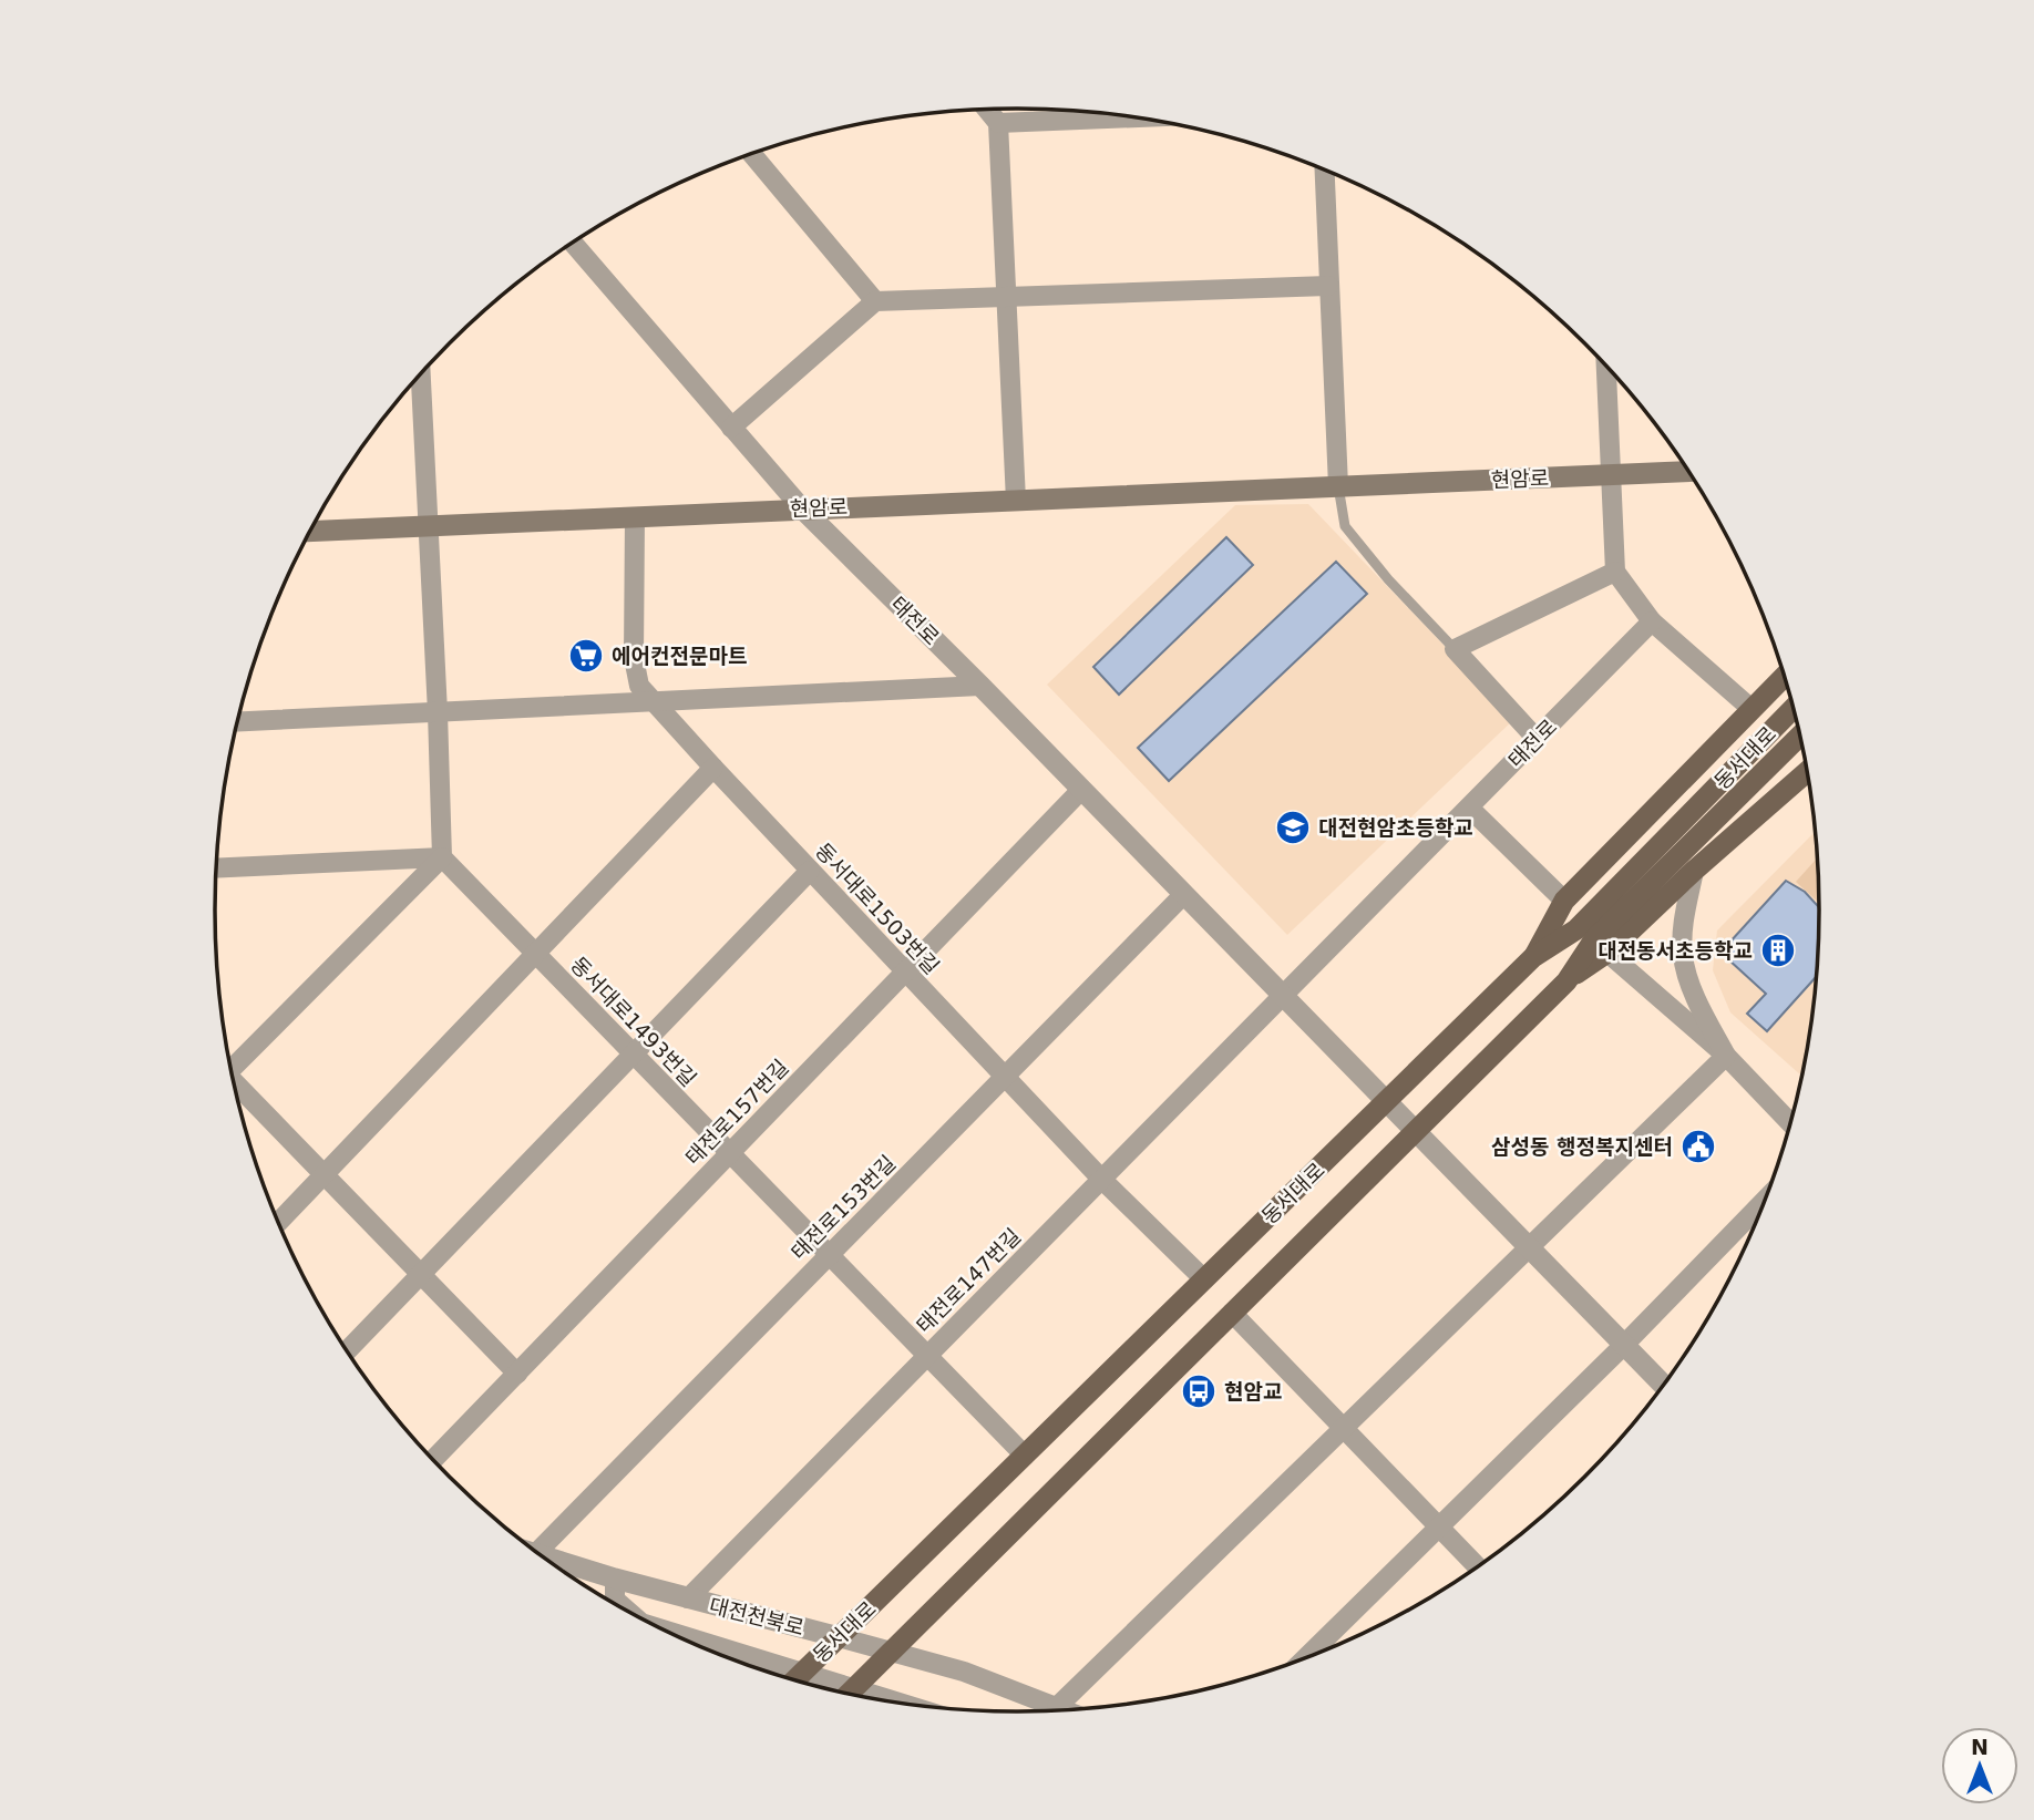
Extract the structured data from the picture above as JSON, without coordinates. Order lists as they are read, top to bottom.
{
  "streets": {
    "main road": ["현암로", "동서대로"],
    "street": [
      "태전로",
      "동서대로1503번길",
      "동서대로1493번길",
      "태전로157번길",
      "태전로153번길",
      "태전로147번길",
      "대전천북로"
    ]
  },
  "crossings": [
    ["현암로", "태전로"],
    ["현암로", "동서대로1503번길"],
    ["태전로", "동서대로"],
    ["태전로", "태전로157번길"],
    ["태전로", "태전로153번길"],
    ["태전로", "태전로147번길"],
    ["동서대로", "동서대로1503번길"],
    ["동서대로", "동서대로1493번길"],
    ["동서대로", "대전천북로"],
    ["동서대로1503번길", "태전로157번길"],
    ["동서대로1503번길", "태전로153번길"],
    ["동서대로1503번길", "태전로147번길"],
    ["동서대로1493번길", "태전로157번길"],
    ["동서대로1493번길", "태전로153번길"],
    ["동서대로1493번길", "태전로147번길"],
    ["태전로147번길", "대전천북로"]
  ],
  "places": {
    "supermarket": ["에어컨전문마트"],
    "school or university": ["대전현암초등학교"],
    "building": ["대전동서초등학교"],
    "public building": ["삼성동 행정복지센터"],
    "bus stop": ["현암교"]
  },
  "north": "top"
}
